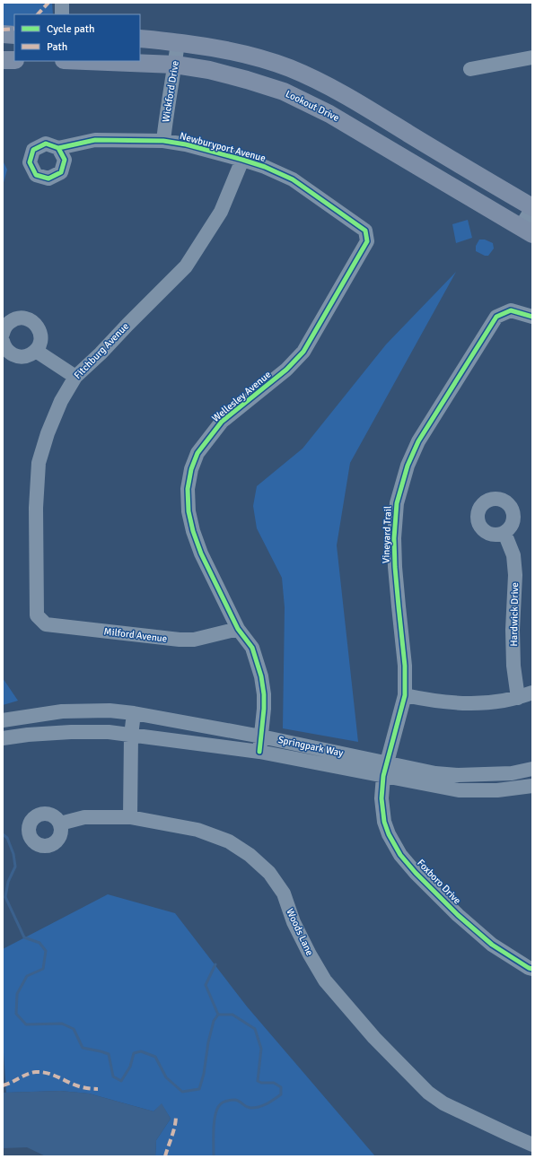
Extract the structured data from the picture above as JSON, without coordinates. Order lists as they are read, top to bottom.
{
  "streets": {
    "main road": ["Lookout Drive"],
    "street": [
      "Wickford Drive",
      "Newburyport Avenue",
      "Fitchburg Avenue",
      "Wellesley Avenue",
      "Vineyard Trail",
      "Hardwick Drive",
      "Milford Avenue",
      "Springpark Way",
      "Foxboro Drive",
      "Woods Lane"
    ]
  },
  "crossings": [
    ["Wickford Drive", "Lookout Drive"],
    ["Wickford Drive", "Newburyport Avenue"],
    ["Newburyport Avenue", "Fitchburg Avenue"],
    ["Newburyport Avenue", "Wellesley Avenue"],
    ["Fitchburg Avenue", "Milford Avenue"],
    ["Wellesley Avenue", "Milford Avenue"],
    ["Wellesley Avenue", "Springpark Way"],
    ["Vineyard Trail", "Springpark Way"],
    ["Vineyard Trail", "Foxboro Drive"],
    ["Springpark Way", "Foxboro Drive"]
  ],
  "legend": ["Cycle path", "Path"]
}
